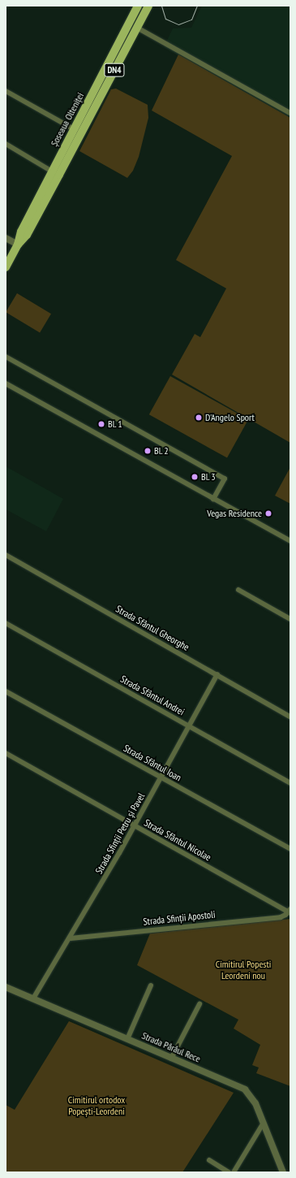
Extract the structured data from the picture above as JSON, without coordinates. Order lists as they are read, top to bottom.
{
  "streets": {
    "main road": ["DN4", "Șoseaua Olteniței"],
    "street": [
      "Strada Sfântul Gheorghe",
      "Strada Sfântul Andrei",
      "Strada Sfântul Ioan",
      "Strada Sfinții Petru și Pavel",
      "Strada Sfântul Nicolae",
      "Strada Sfinții Apostoli",
      "Strada Pârâul Rece"
    ]
  },
  "crossings": [
    ["Strada Sfântul Gheorghe", "Strada Sfinții Petru și Pavel"],
    ["Strada Sfântul Andrei", "Strada Sfinții Petru și Pavel"],
    ["Strada Sfântul Ioan", "Strada Sfinții Petru și Pavel"],
    ["Strada Sfinții Petru și Pavel", "Strada Sfântul Nicolae"],
    ["Strada Sfinții Petru și Pavel", "Strada Sfinții Apostoli"],
    ["Strada Sfinții Petru și Pavel", "Strada Pârâul Rece"],
    ["Strada Sfântul Nicolae", "Strada Sfinții Apostoli"]
  ],
  "parks": ["Cimitirul Popesti Leordeni nou", "Cimitirul ortodox Popești-Leordeni"],
  "places": [
    "D'Angelo Sport",
    "Bl. 1",
    "Bl. 2",
    "Bl. 3",
    "Vegas Residence"
  ]
}
